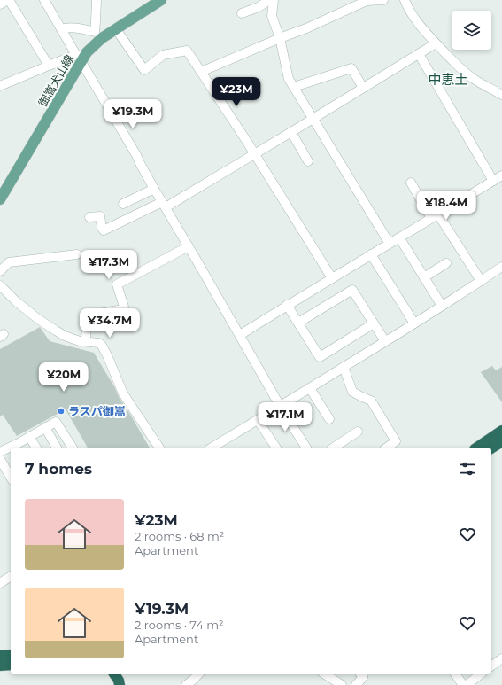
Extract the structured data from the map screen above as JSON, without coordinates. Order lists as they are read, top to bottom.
{
  "streets": {
    "main road": ["御嵩犬山線"]
  },
  "districts": ["中恵土"],
  "places": ["ラスパ御嵩"],
  "page": {
    "price": [
      "¥23M",
      "¥19.3M",
      "¥18.4M",
      "¥17.3M",
      "¥34.7M",
      "¥20M",
      "¥17.1M"
    ],
    "heading": "7 homes",
    "list": [
      {
        "name": "¥23M",
        "note": "2 rooms · 68 m² · Apartment"
      },
      {
        "name": "¥19.3M",
        "note": "2 rooms · 74 m² · Apartment"
      }
    ]
  }
}
